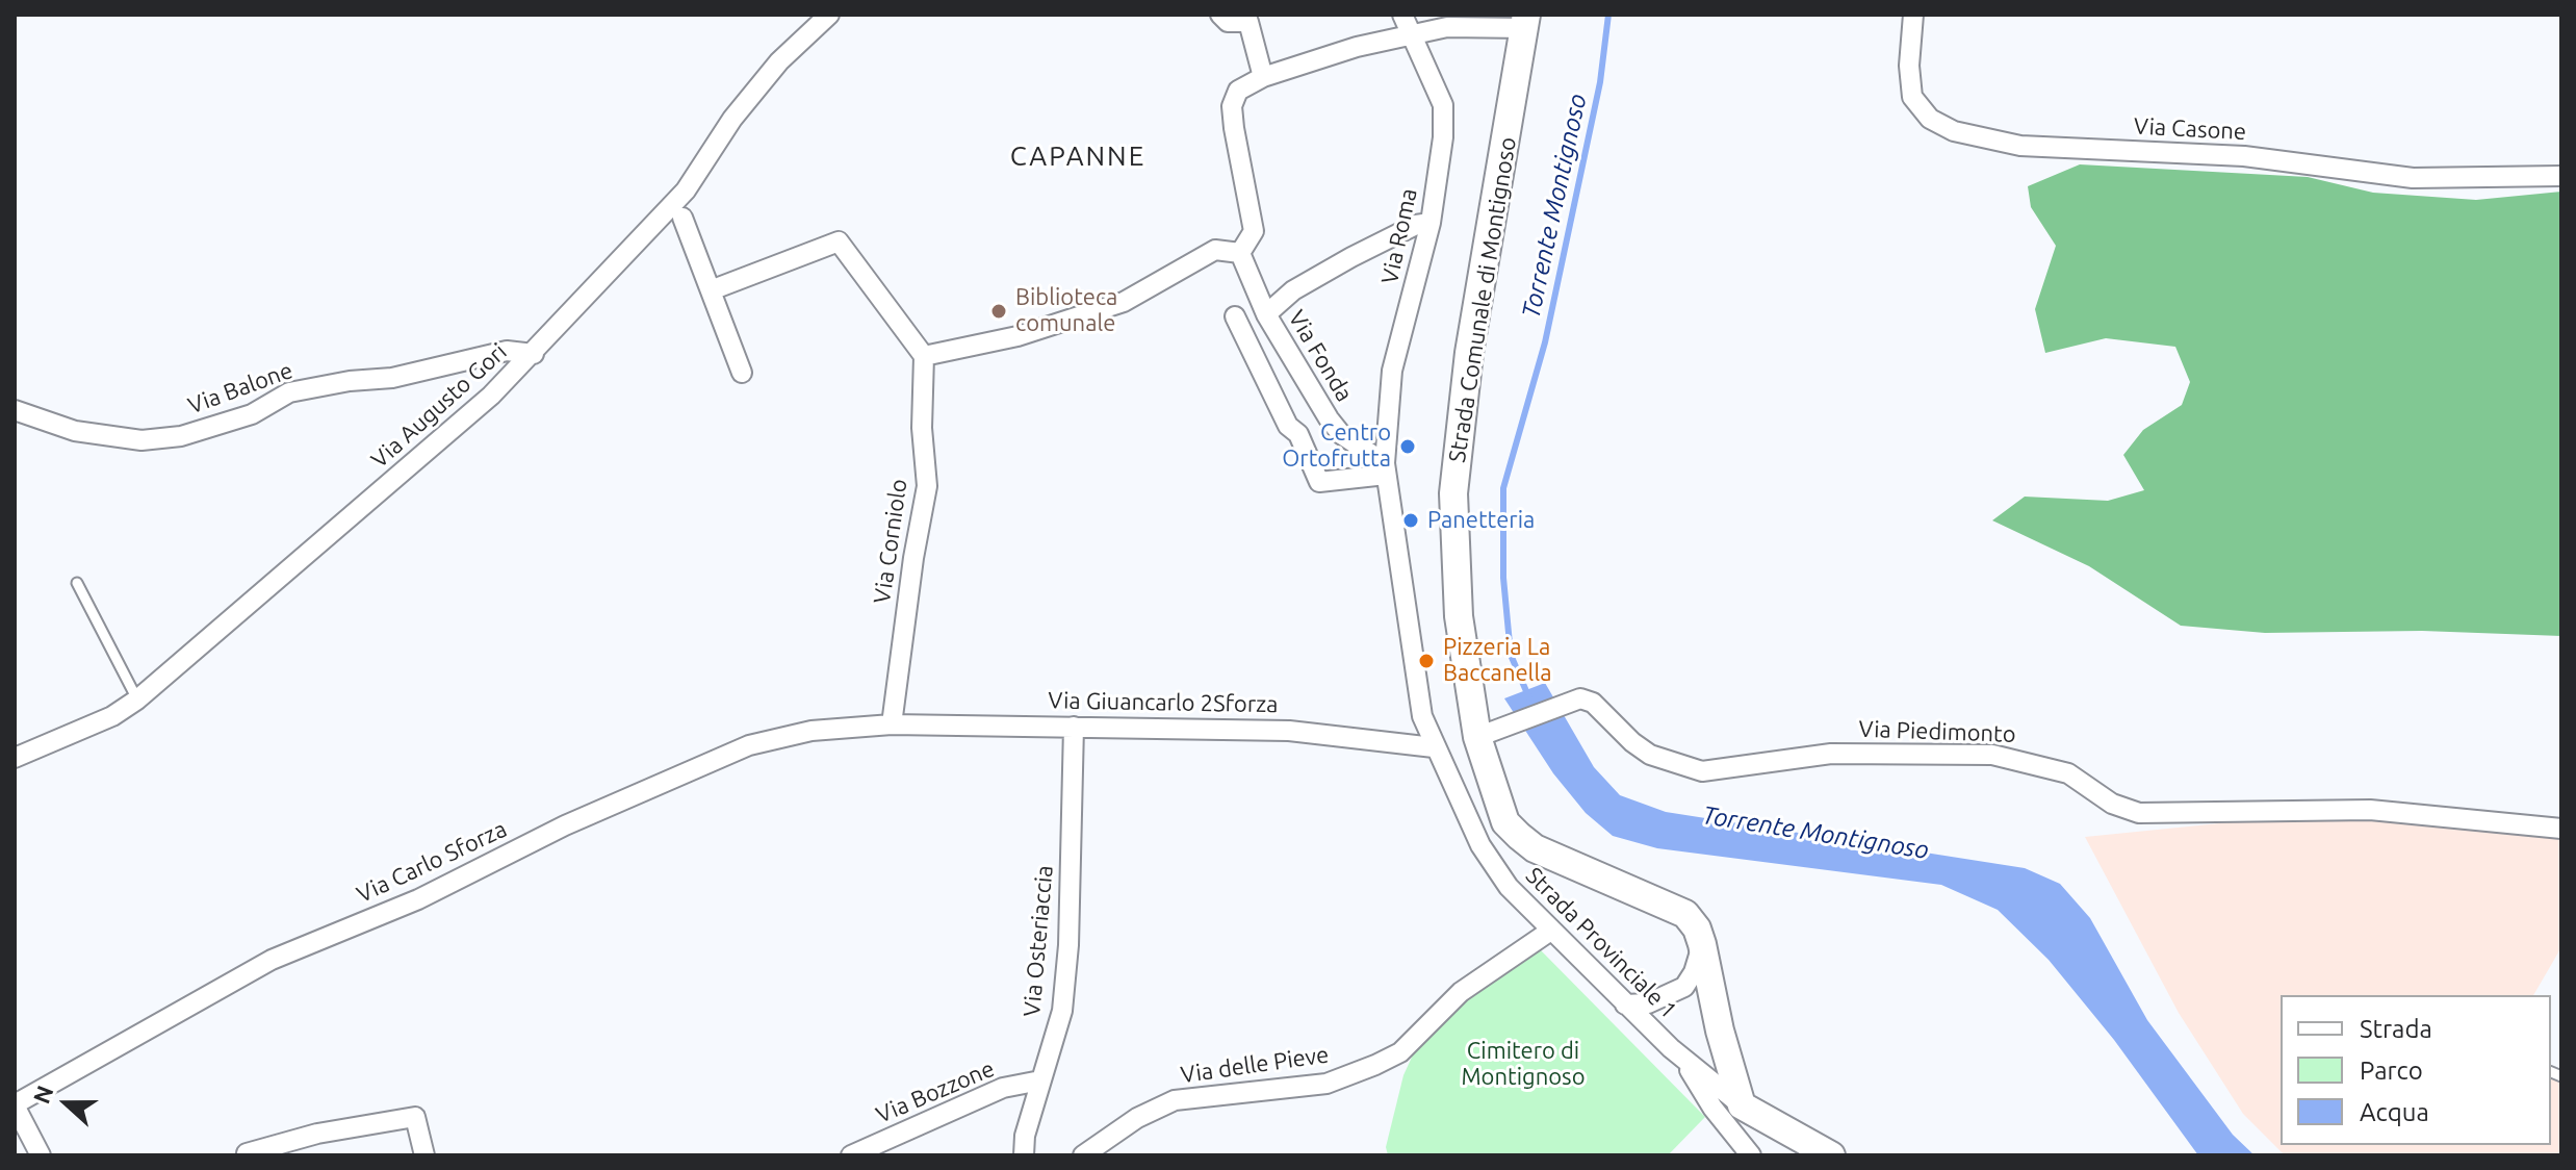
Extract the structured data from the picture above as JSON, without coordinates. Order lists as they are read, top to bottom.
{
  "streets": {
    "street": [
      "Via Casone",
      "Via Roma",
      "Strada Comunale di Montignoso",
      "Via Fonda",
      "Via Balone",
      "Via Augusto Gori",
      "Via Corniolo",
      "Via Giuancarlo 2Sforza",
      "Via Piedimonto",
      "Via Carlo Sforza",
      "Via Osteriaccia",
      "Strada Provinciale 1",
      "Via delle Pieve",
      "Via Bozzone"
    ]
  },
  "crossings": [
    ["Via Roma", "Via Fonda"],
    ["Via Roma", "Via Giuancarlo 2Sforza"],
    ["Via Roma", "Strada Provinciale 1"],
    ["Strada Comunale di Montignoso", "Via Piedimonto"],
    ["Strada Comunale di Montignoso", "Strada Provinciale 1"],
    ["Via Balone", "Via Augusto Gori"],
    ["Via Corniolo", "Via Giuancarlo 2Sforza"],
    ["Via Corniolo", "Via Carlo Sforza"],
    ["Via Giuancarlo 2Sforza", "Via Carlo Sforza"],
    ["Via Giuancarlo 2Sforza", "Via Osteriaccia"],
    ["Via Giuancarlo 2Sforza", "Strada Provinciale 1"],
    ["Via Osteriaccia", "Via Bozzone"],
    ["Strada Provinciale 1", "Via delle Pieve"]
  ],
  "districts": ["CAPANNE"],
  "water": ["Torrente Montignoso"],
  "parks": ["Cimitero di Montignoso"],
  "places": [
    "Biblioteca comunale",
    "Centro Ortofrutta",
    "Panetteria",
    "Pizzeria La Baccanella"
  ],
  "legend": ["Strada", "Parco", "Acqua"],
  "north": "left"
}
